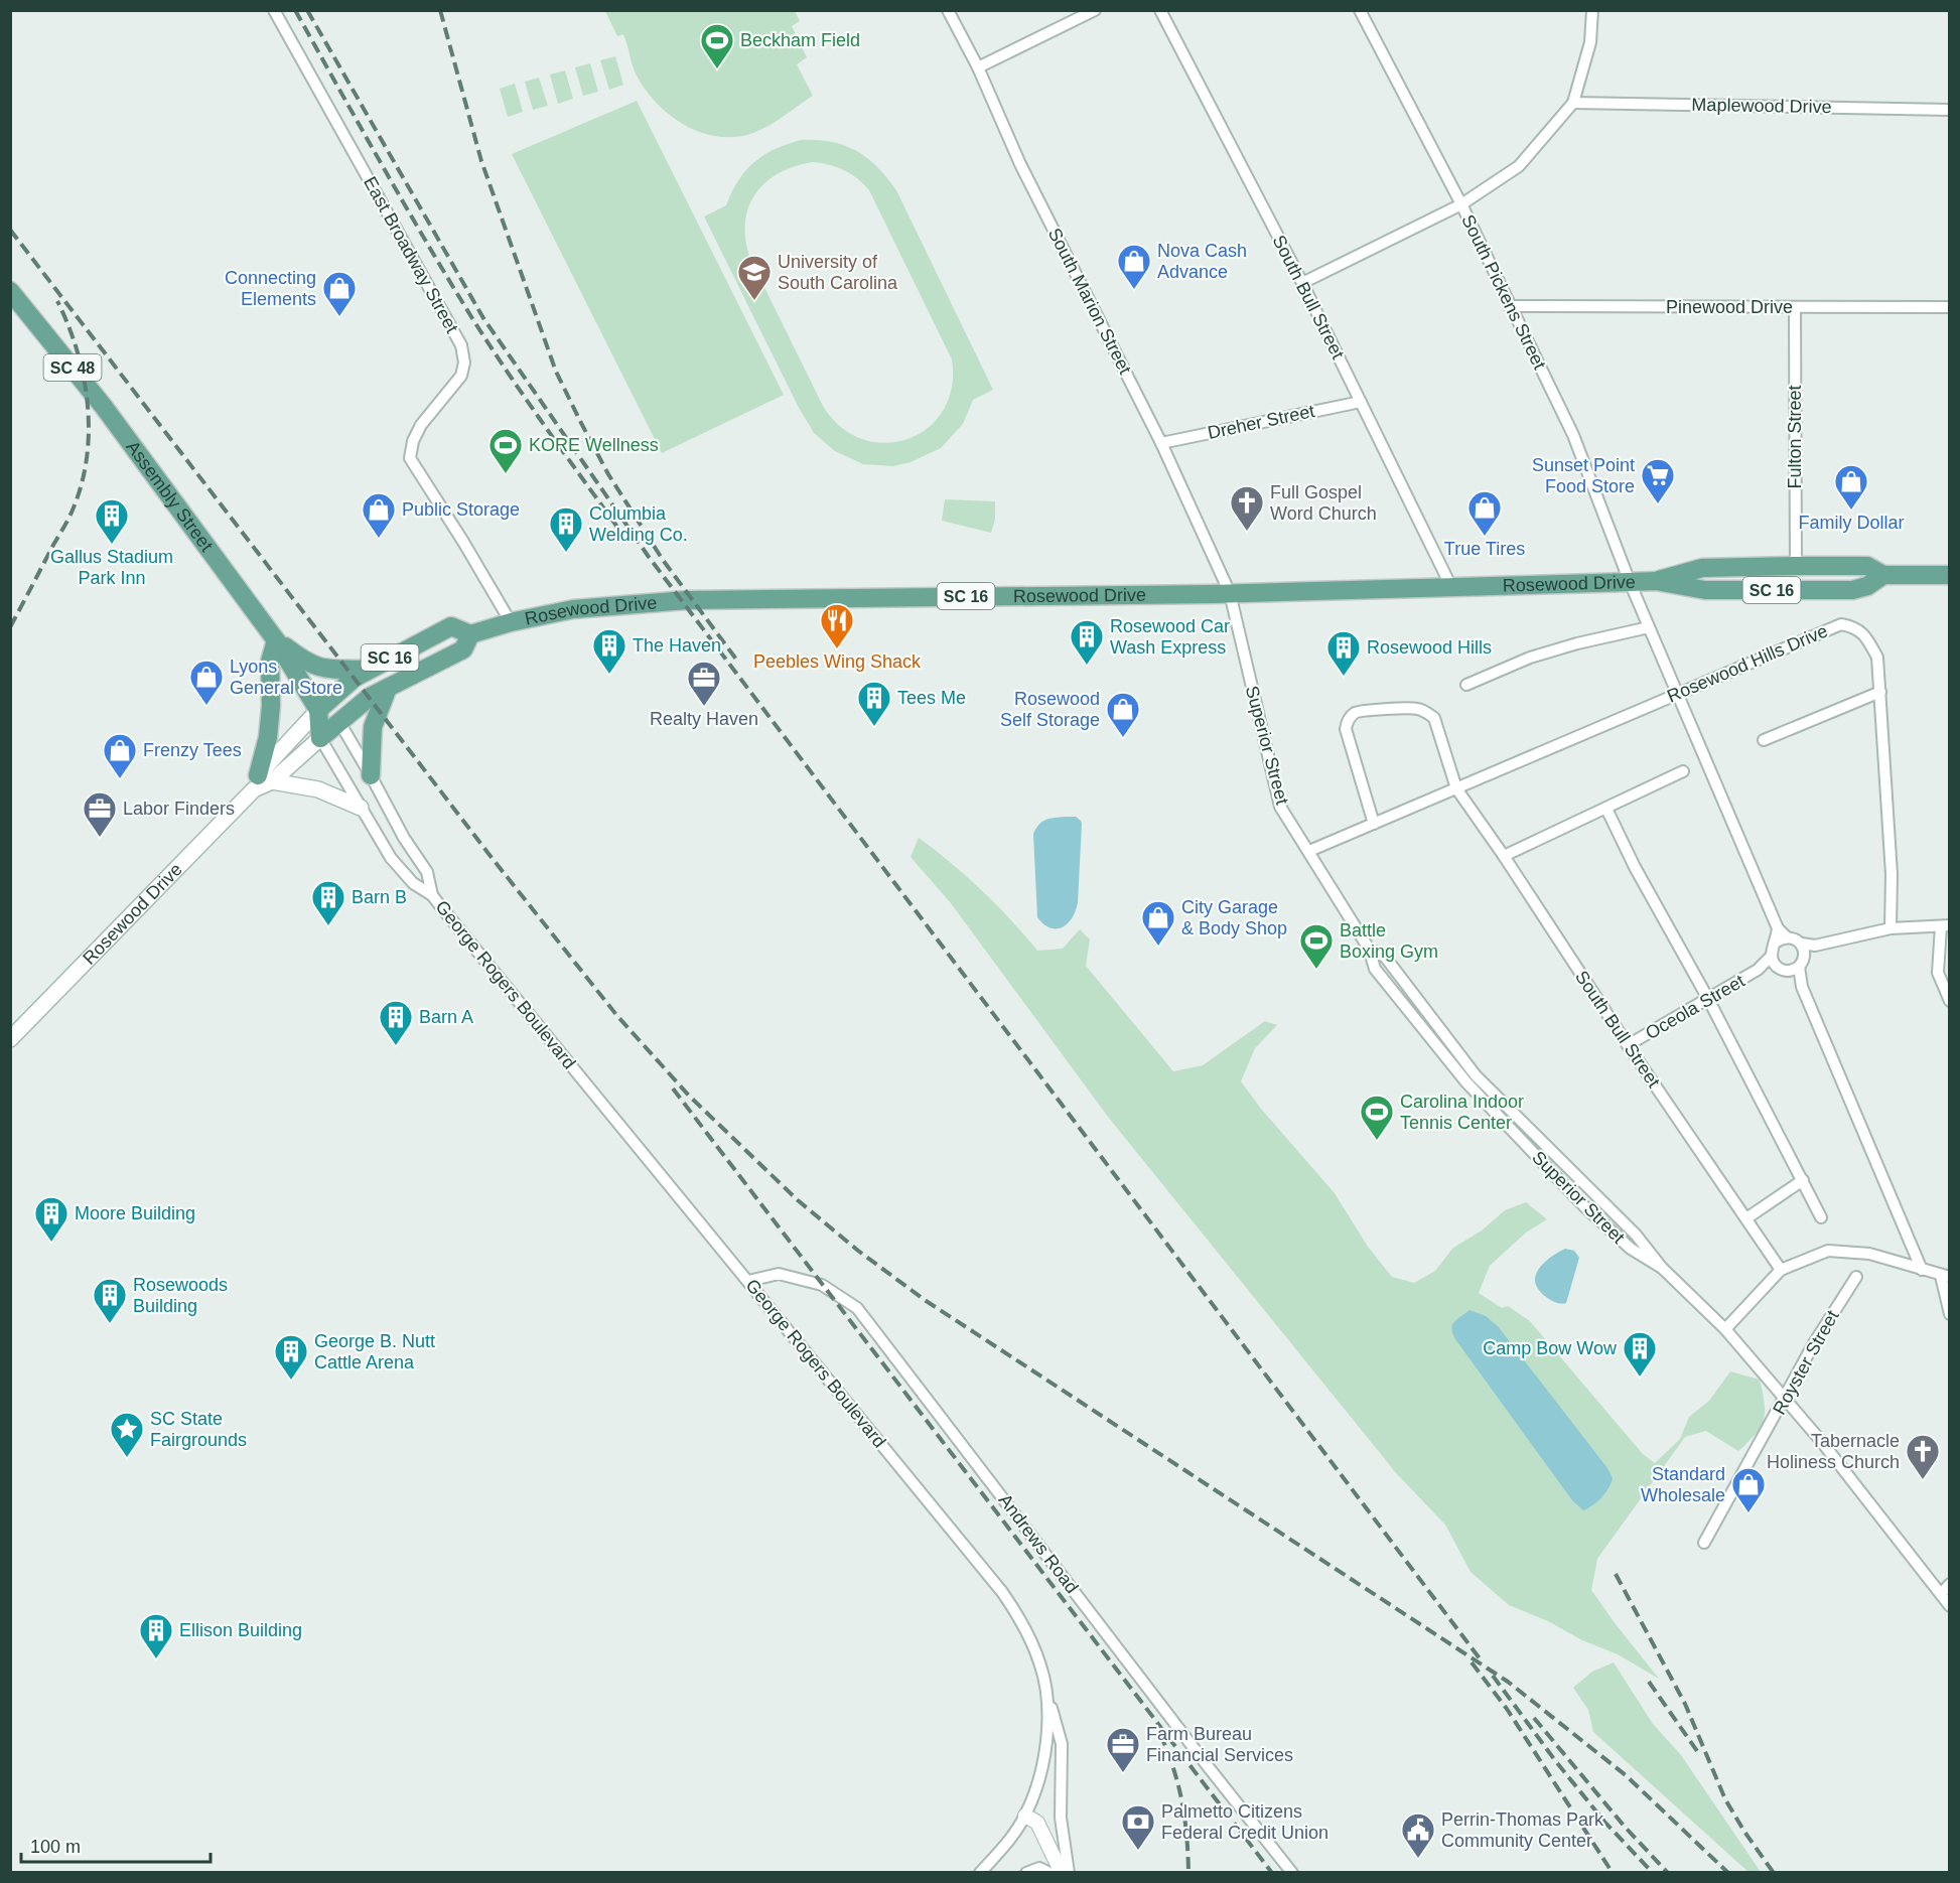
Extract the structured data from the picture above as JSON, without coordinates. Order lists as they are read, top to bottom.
{
  "streets": {
    "main road": [
      "SC 48",
      "Assembly Street",
      "Rosewood Drive",
      "SC 16"
    ],
    "street": [
      "Maplewood Drive",
      "East Broadway Street",
      "South Pickens Street",
      "South Bull Street",
      "South Marion Street",
      "Pinewood Drive",
      "Dreher Street",
      "Fulton Street",
      "Rosewood Hills Drive",
      "Superior Street",
      "George Rogers Boulevard",
      "Oceola Street",
      "Royster Street",
      "Andrews Road"
    ]
  },
  "crossings": [
    ["East Broadway Street", "Rosewood Drive"],
    ["South Pickens Street", "Pinewood Drive"],
    ["South Pickens Street", "Rosewood Drive"],
    ["South Bull Street", "Dreher Street"],
    ["South Bull Street", "Rosewood Drive"],
    ["South Bull Street", "Rosewood Hills Drive"],
    ["South Bull Street", "Oceola Street"],
    ["South Marion Street", "Dreher Street"],
    ["South Marion Street", "Rosewood Drive"],
    ["South Marion Street", "Superior Street"],
    ["Pinewood Drive", "Fulton Street"],
    ["Fulton Street", "Rosewood Drive"],
    ["Assembly Street", "Rosewood Drive"],
    ["Assembly Street", "George Rogers Boulevard"],
    ["Rosewood Drive", "Superior Street"],
    ["Rosewood Drive", "George Rogers Boulevard"],
    ["Rosewood Hills Drive", "Superior Street"],
    ["Superior Street", "Royster Street"],
    ["George Rogers Boulevard", "Andrews Road"]
  ],
  "places": {
    "sports": [
      "Beckham Field",
      "KORE Wellness",
      "Battle Boxing Gym",
      "Carolina Indoor Tennis Center"
    ],
    "shop": [
      "Nova Cash Advance",
      "Connecting Elements",
      "Family Dollar",
      "True Tires",
      "Public Storage",
      "Lyons General Store",
      "Rosewood Self Storage",
      "Frenzy Tees",
      "City Garage & Body Shop",
      "Standard Wholesale"
    ],
    "school or university": ["University of South Carolina"],
    "supermarket": ["Sunset Point Food Store"],
    "church": ["Full Gospel Word Church", "Tabernacle Holiness Church"],
    "building": [
      "Gallus Stadium Park Inn",
      "Columbia Welding Co.",
      "Rosewood Car Wash Express",
      "The Haven",
      "Rosewood Hills",
      "Tees Me",
      "Barn B",
      "Barn A",
      "Moore Building",
      "Rosewoods Building",
      "Camp Bow Wow",
      "George B. Nutt Cattle Arena",
      "Ellison Building"
    ],
    "restaurant": ["Peebles Wing Shack"],
    "office": ["Realty Haven", "Labor Finders", "Farm Bureau Financial Services"],
    "place": ["SC State Fairgrounds"],
    "bank": ["Palmetto Citizens Federal Credit Union"],
    "public building": ["Perrin-Thomas Park Community Center"]
  },
  "scale_bar": "100 m"
}
